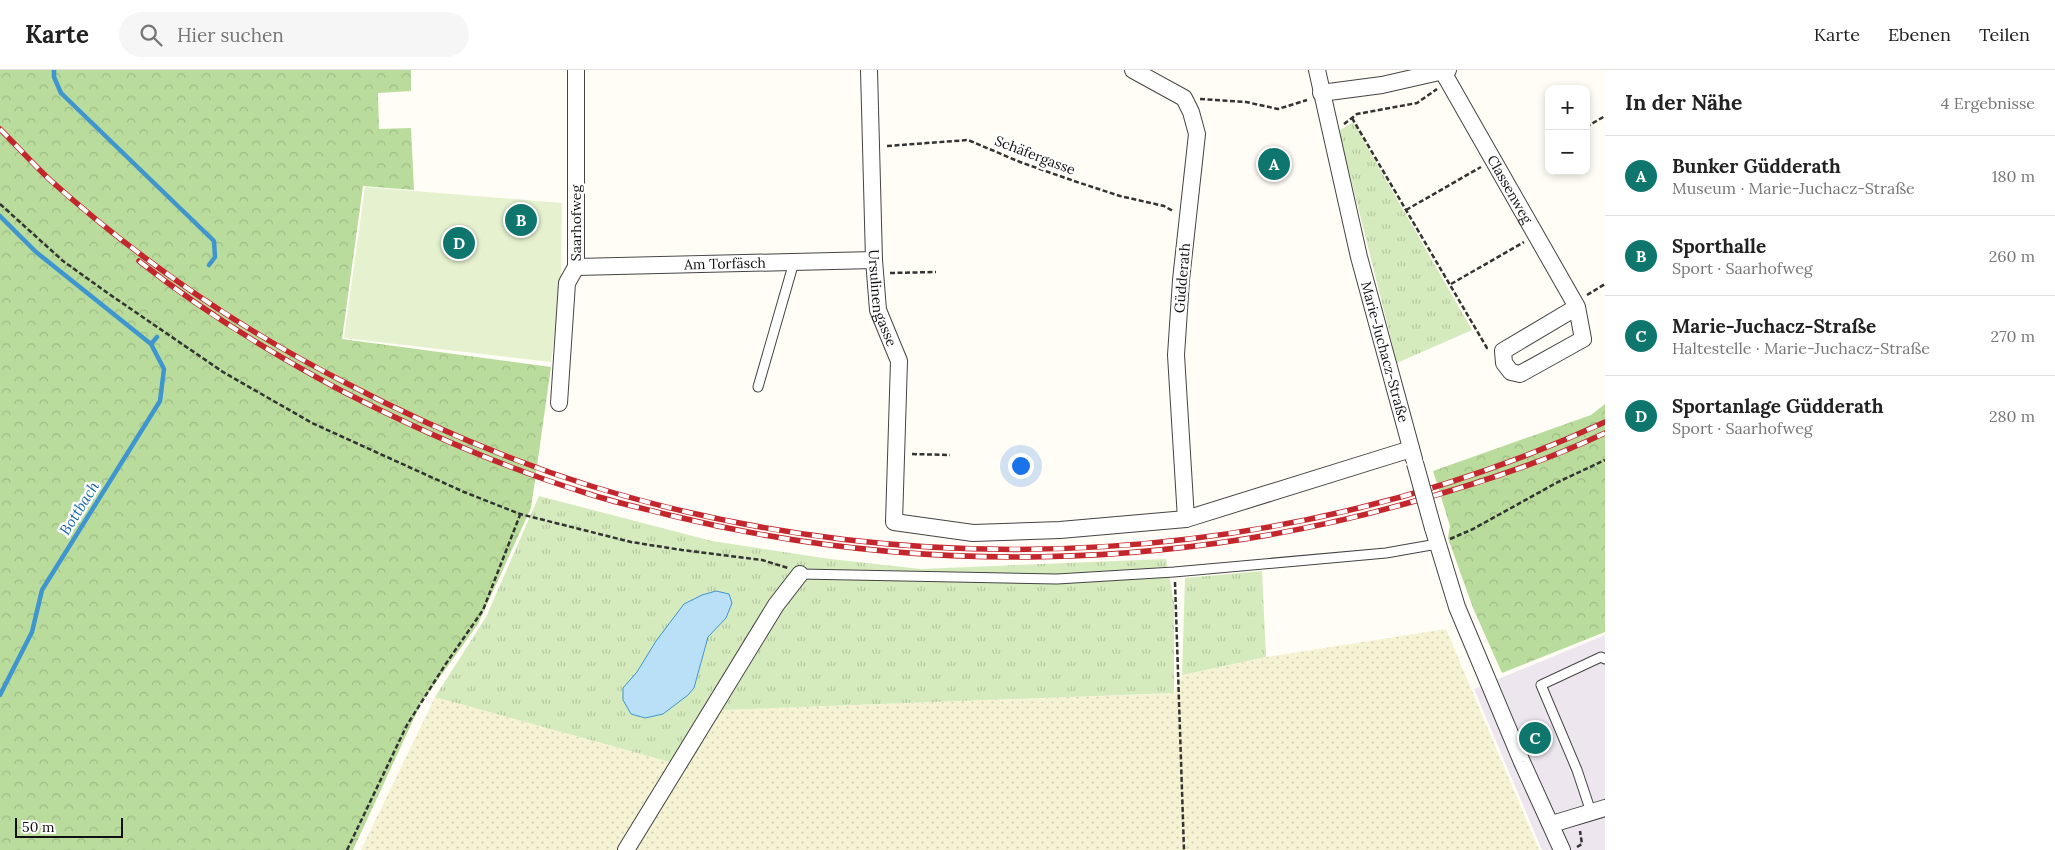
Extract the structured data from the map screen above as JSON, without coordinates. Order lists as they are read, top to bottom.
{
  "streets": {
    "street": [
      "Classenweg",
      "Saarhofweg",
      "Am Torfäsch",
      "Güdderath",
      "Ursulinengasse",
      "Marie-Juchacz-Straße"
    ],
    "path": ["Schäfergasse"]
  },
  "crossings": [
    ["Schäfergasse", "Güdderath"],
    ["Schäfergasse", "Ursulinengasse"],
    ["Saarhofweg", "Am Torfäsch"],
    ["Am Torfäsch", "Ursulinengasse"],
    ["Güdderath", "Ursulinengasse"]
  ],
  "water": ["Bottbach"],
  "scale_bar": "50 m",
  "page": {
    "header": "Karte",
    "search": "Hier suchen",
    "nav": ["Karte", "Ebenen", "Teilen"],
    "heading": ["In der Nähe", "4 Ergebnisse"],
    "map_buttons": ["+", "−"],
    "list": [
      {
        "mark": "A",
        "name": "Bunker Güdderath",
        "note": "Museum · Marie-Juchacz-Straße",
        "value": "180 m"
      },
      {
        "mark": "B",
        "name": "Sporthalle",
        "note": "Sport · Saarhofweg",
        "value": "260 m"
      },
      {
        "mark": "C",
        "name": "Marie-Juchacz-Straße",
        "note": "Haltestelle · Marie-Juchacz-Straße",
        "value": "270 m"
      },
      {
        "mark": "D",
        "name": "Sportanlage Güdderath",
        "note": "Sport · Saarhofweg",
        "value": "280 m"
      }
    ],
    "pins": [
      "A",
      "B",
      "D",
      "C"
    ],
    "scale": "50 m"
  }
}
